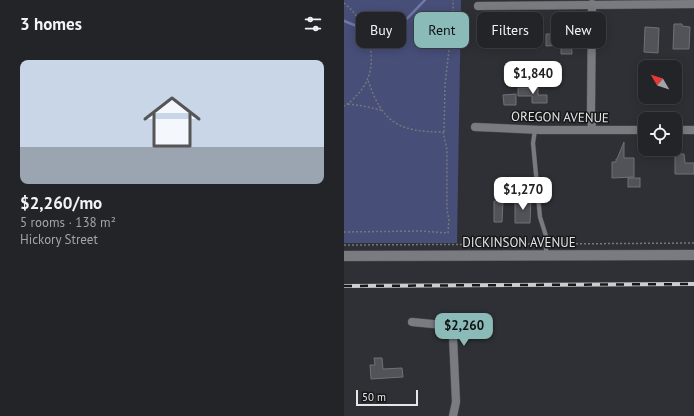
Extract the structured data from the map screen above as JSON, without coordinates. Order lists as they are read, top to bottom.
{
  "streets": {
    "street": ["OREGON AVENUE", "DICKINSON AVENUE"]
  },
  "scale_bar": "50 m",
  "north": "top left",
  "page": {
    "heading": "3 homes",
    "chip": [
      "Buy",
      "Rent",
      "Filters",
      "New"
    ],
    "list": [
      {
        "name": "$2,260/mo",
        "note": "5 rooms · 138 m² · Hickory Street"
      }
    ],
    "price": ["$1,840", "$1,270", "$2,260"],
    "scale": "50 m"
  }
}
